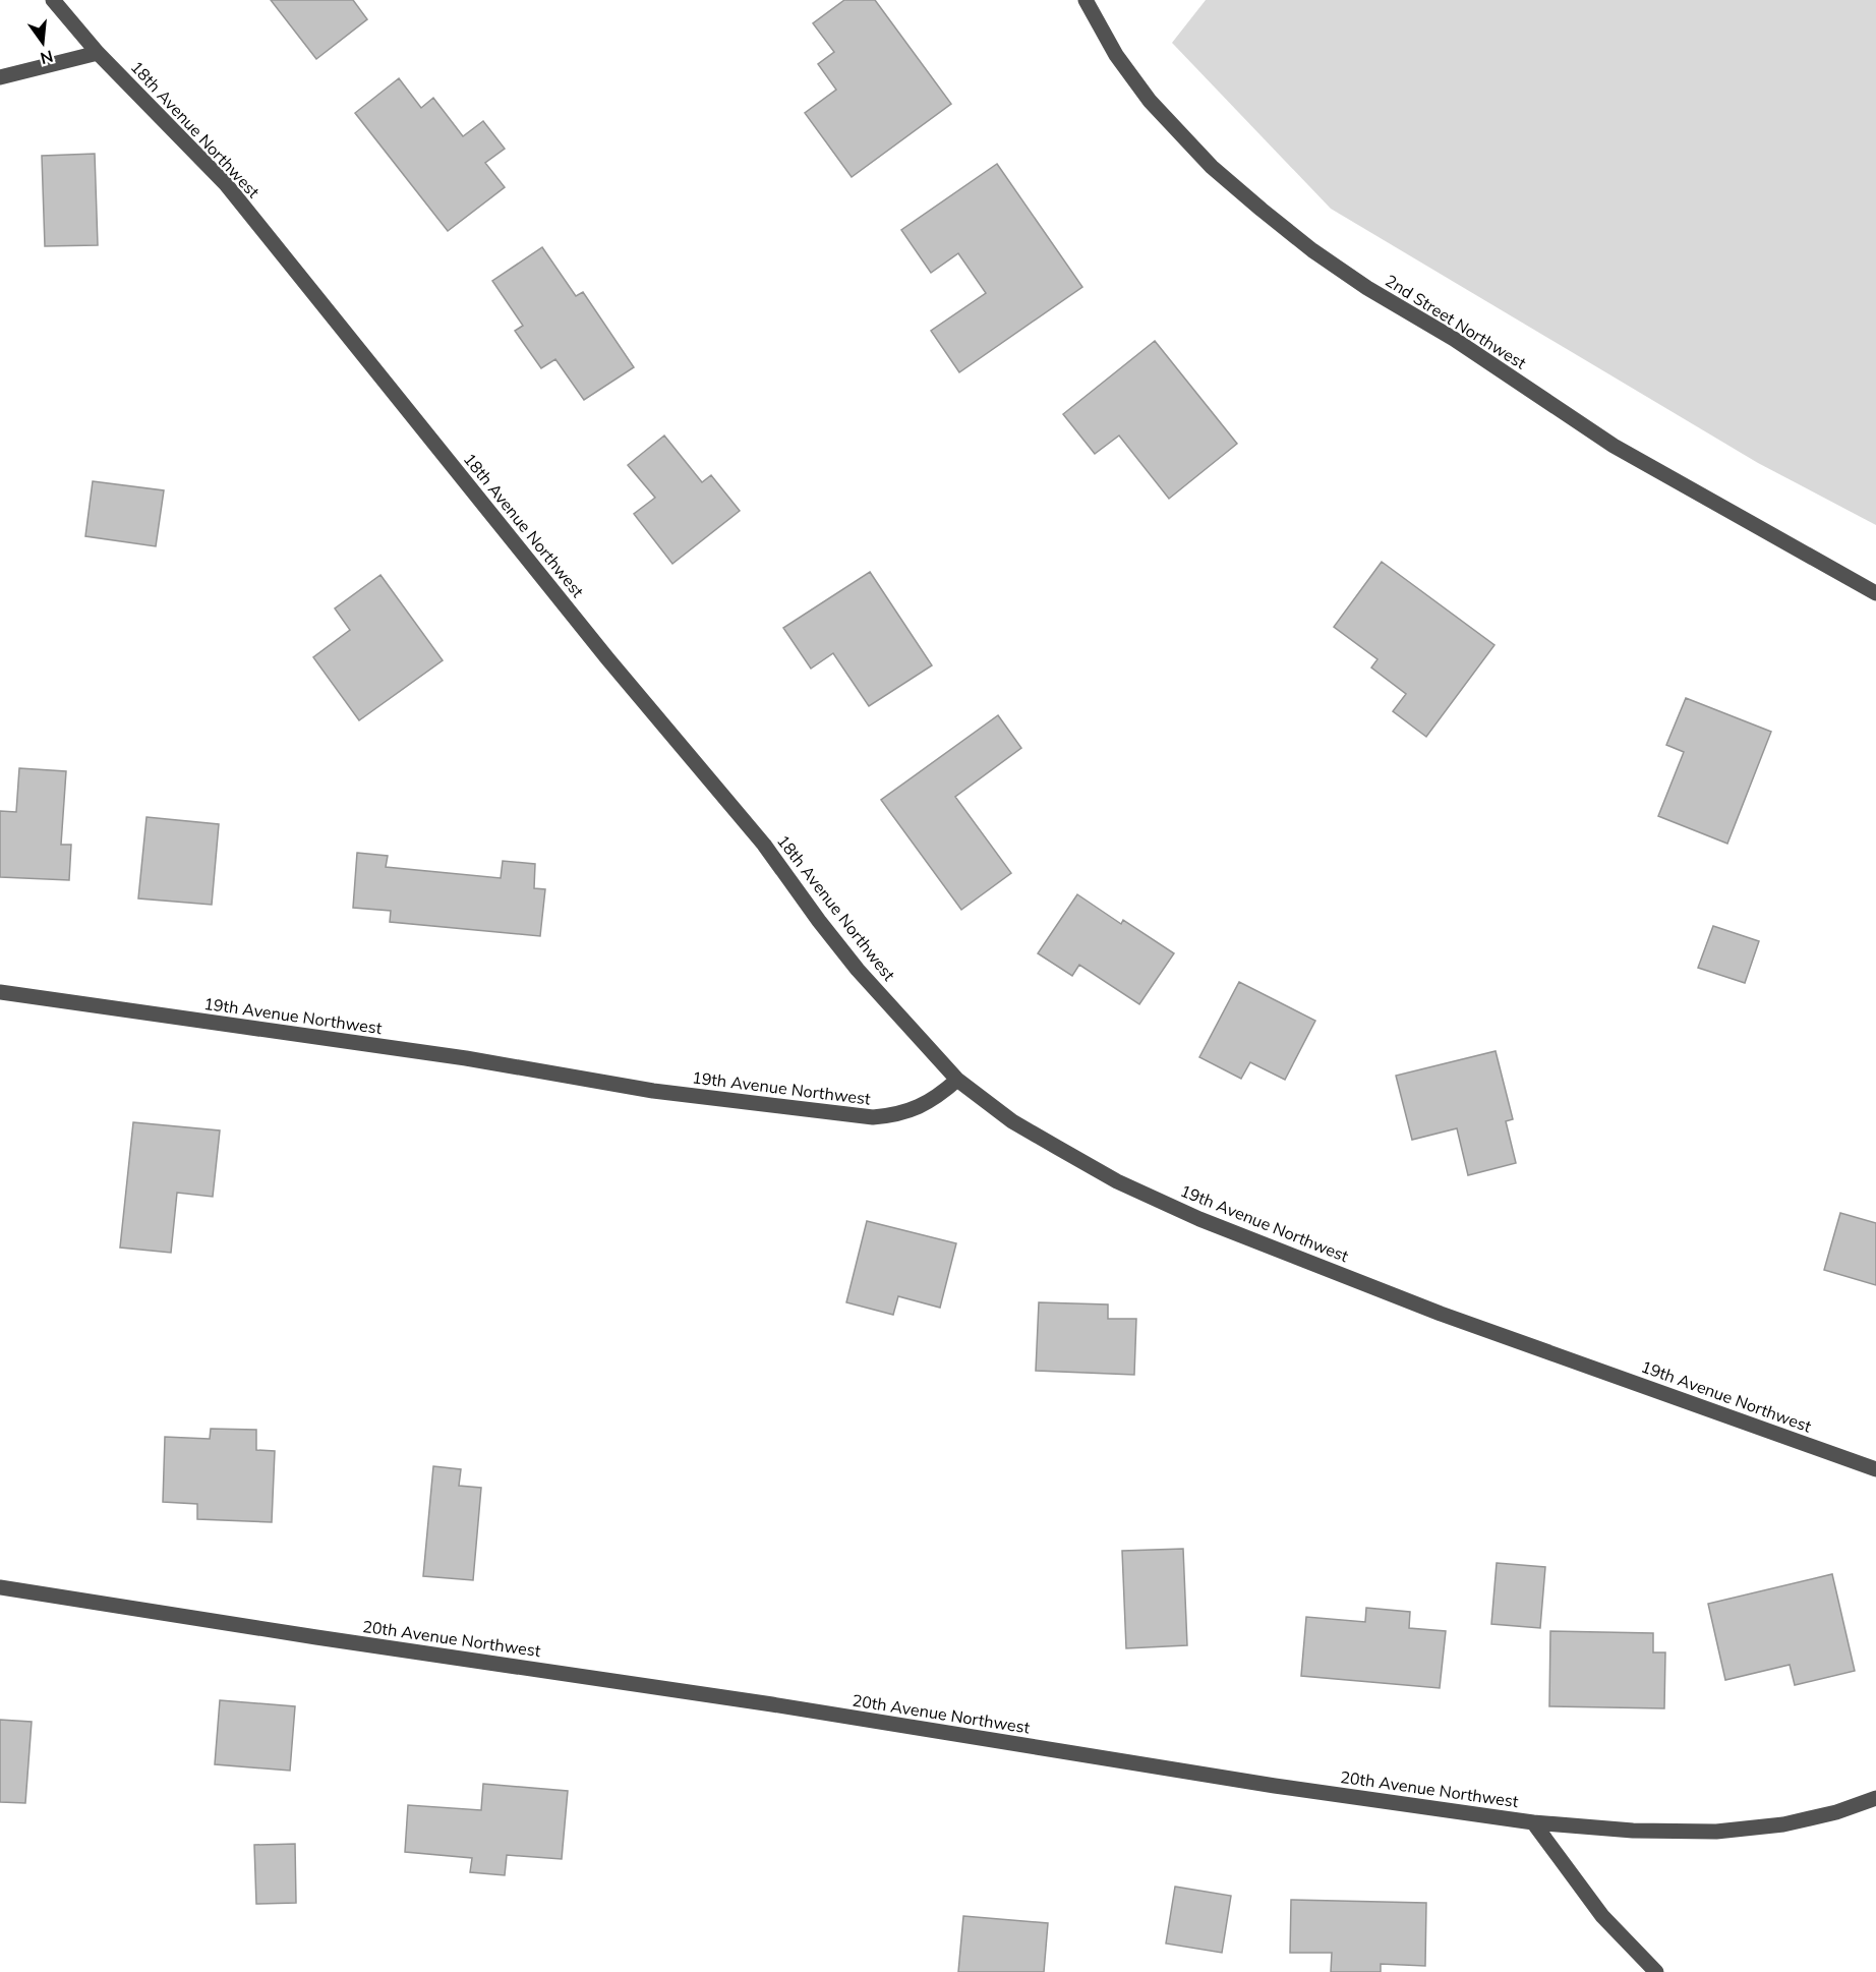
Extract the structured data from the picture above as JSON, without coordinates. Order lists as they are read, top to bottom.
{
  "streets": {
    "street": [
      "18th Avenue Northwest",
      "2nd Street Northwest",
      "19th Avenue Northwest",
      "20th Avenue Northwest"
    ]
  },
  "crossings": [
    ["18th Avenue Northwest", "19th Avenue Northwest"]
  ],
  "north": "bottom"
}
